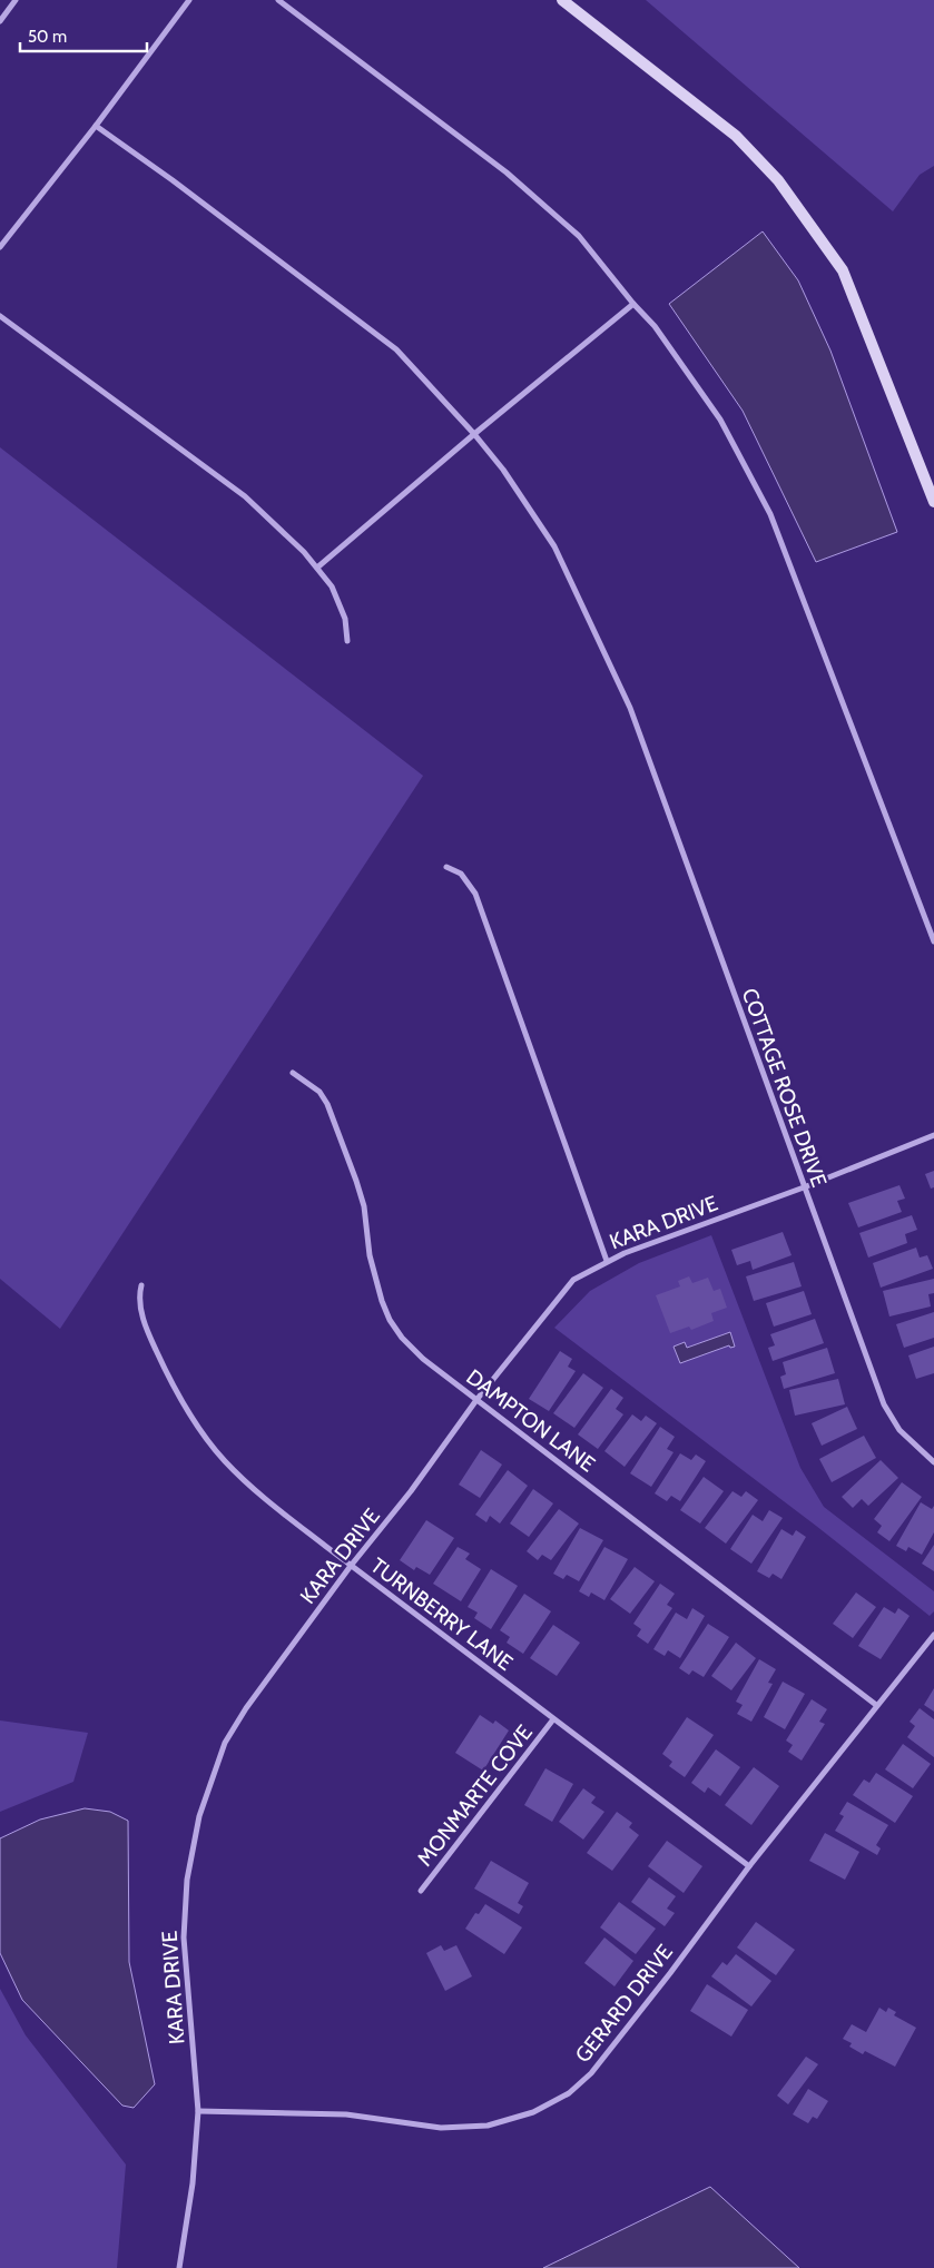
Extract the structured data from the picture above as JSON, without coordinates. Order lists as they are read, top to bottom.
{
  "streets": {
    "street": [
      "COTTAGE ROSE DRIVE",
      "KARA DRIVE",
      "DAMPTON LANE",
      "TURNBERRY LANE",
      "MONMARTE COVE",
      "GERARD DRIVE"
    ]
  },
  "crossings": [
    ["COTTAGE ROSE DRIVE", "KARA DRIVE"],
    ["KARA DRIVE", "DAMPTON LANE"],
    ["KARA DRIVE", "TURNBERRY LANE"],
    ["KARA DRIVE", "GERARD DRIVE"],
    ["DAMPTON LANE", "GERARD DRIVE"],
    ["TURNBERRY LANE", "MONMARTE COVE"],
    ["TURNBERRY LANE", "GERARD DRIVE"]
  ],
  "scale_bar": "50 m"
}
